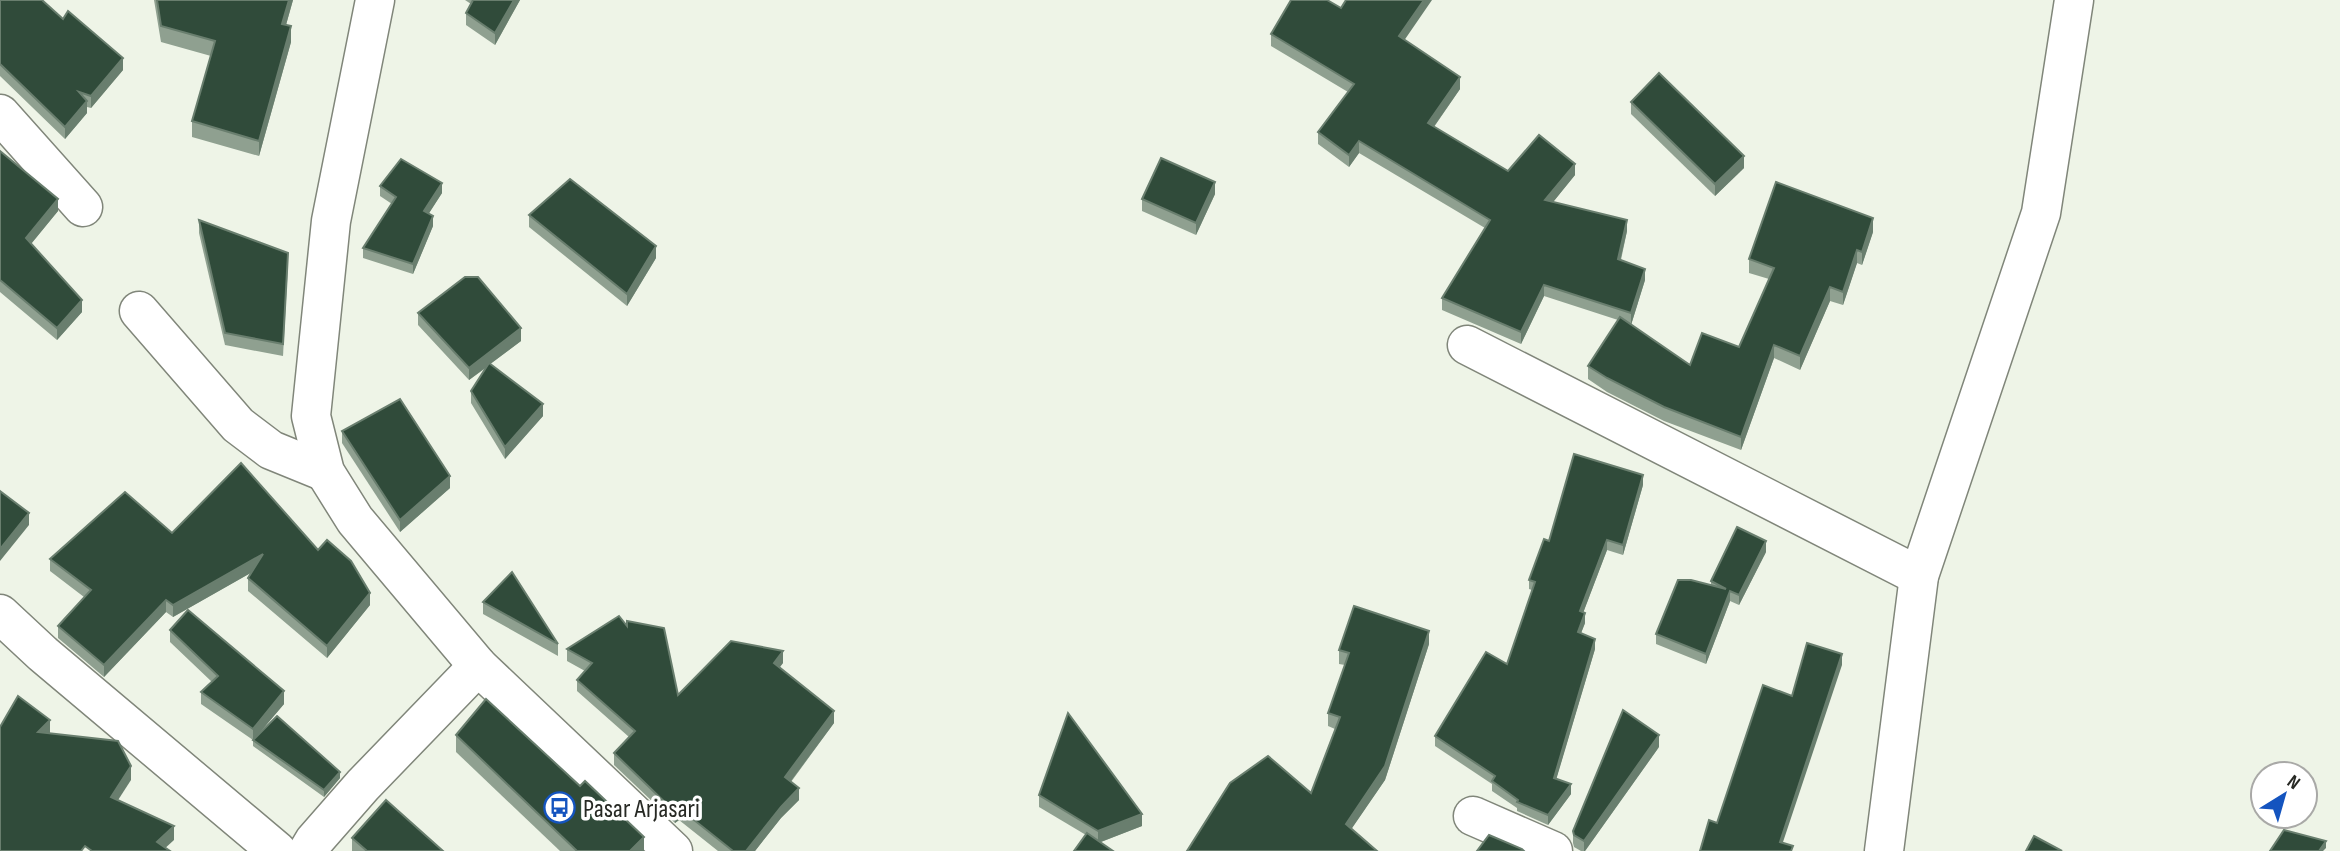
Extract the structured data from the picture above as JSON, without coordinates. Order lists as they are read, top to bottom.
{
  "places": {
    "bus stop": ["Pasar Arjasari"]
  },
  "north": "top right"
}
